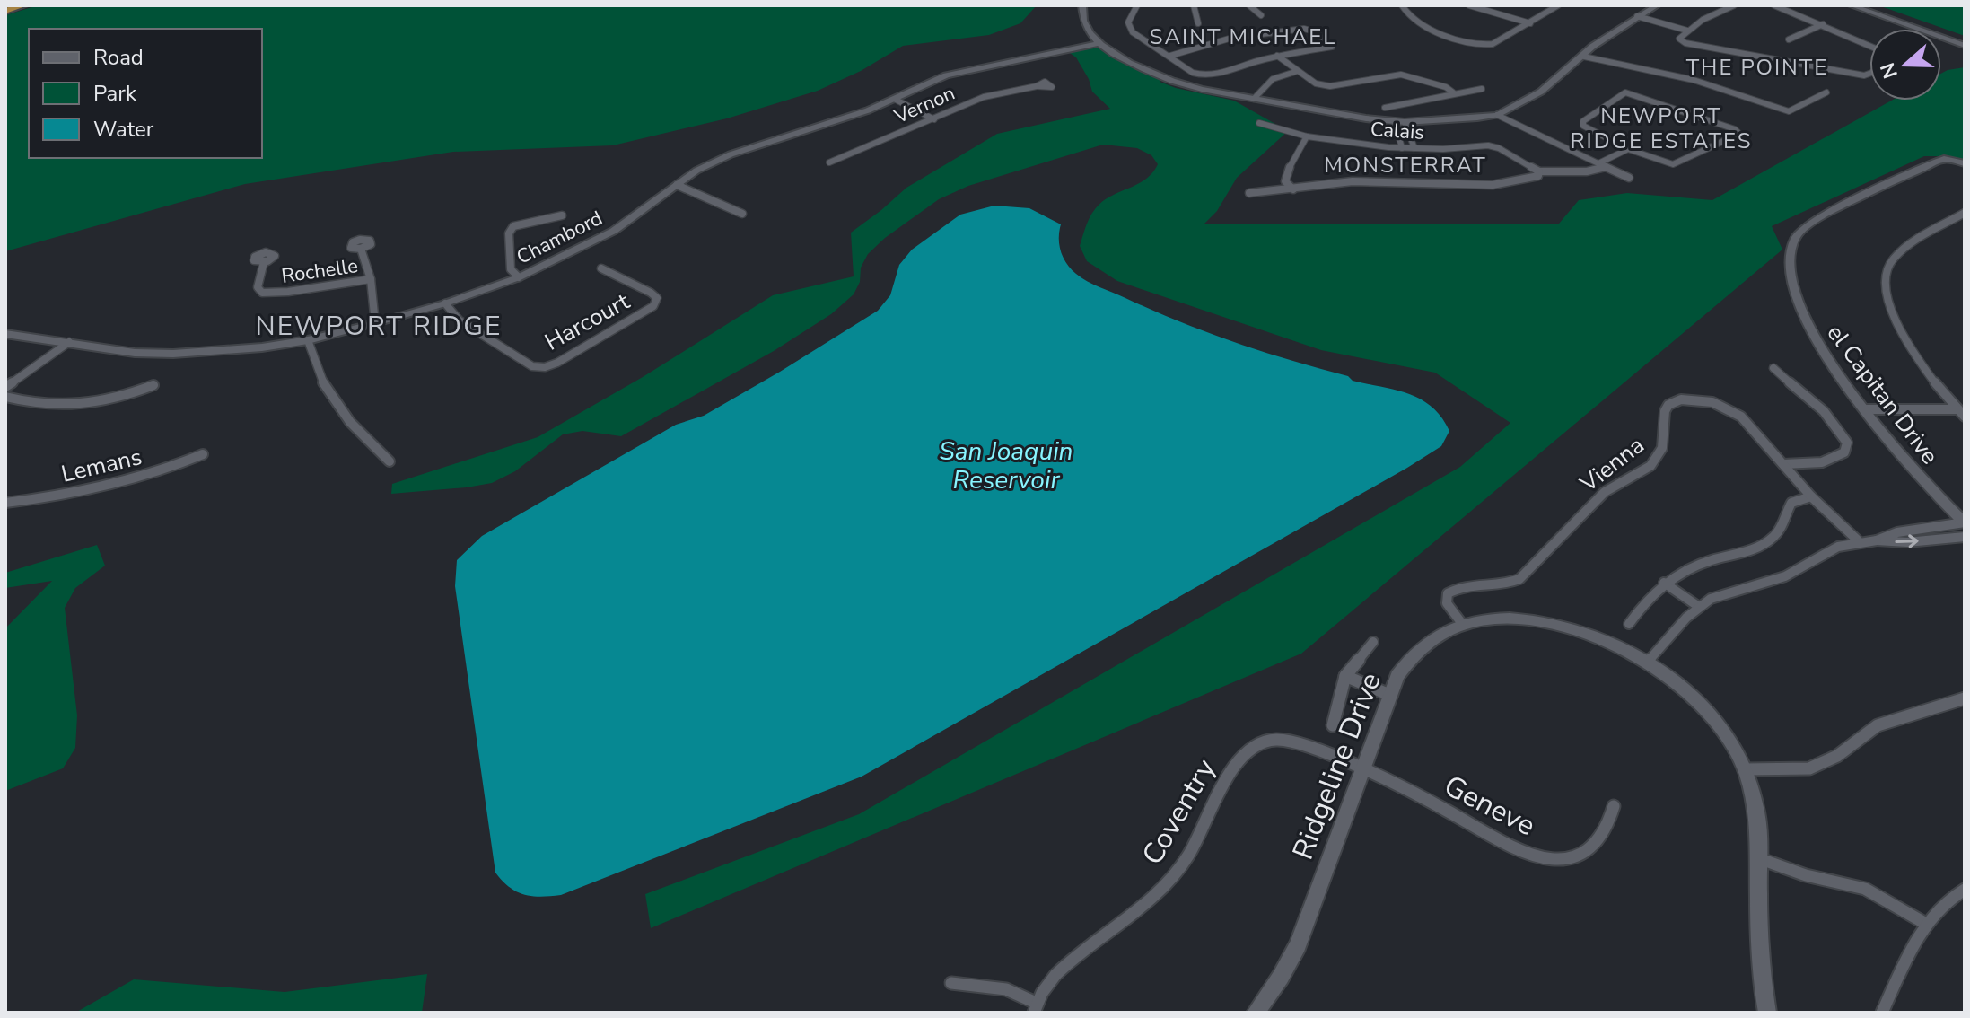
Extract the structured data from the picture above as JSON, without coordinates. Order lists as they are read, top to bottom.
{
  "streets": {
    "street": [
      "Vernon",
      "Calais",
      "Chambord",
      "Rochelle",
      "Harcourt",
      "el Capitan Drive",
      "Vienna",
      "Lemans",
      "Ridgeline Drive",
      "Geneve",
      "Coventry"
    ]
  },
  "crossings": [
    ["Chambord", "Harcourt"],
    ["Vienna", "Ridgeline Drive"],
    ["Ridgeline Drive", "Geneve"],
    ["Ridgeline Drive", "Coventry"],
    ["Geneve", "Coventry"]
  ],
  "districts": [
    "SAINT MICHAEL",
    "THE POINTE",
    "NEWPORT RIDGE ESTATES",
    "MONSTERRAT",
    "NEWPORT RIDGE"
  ],
  "water": ["San Joaquin Reservoir"],
  "legend": ["Road", "Park", "Water"],
  "north": "left"
}
